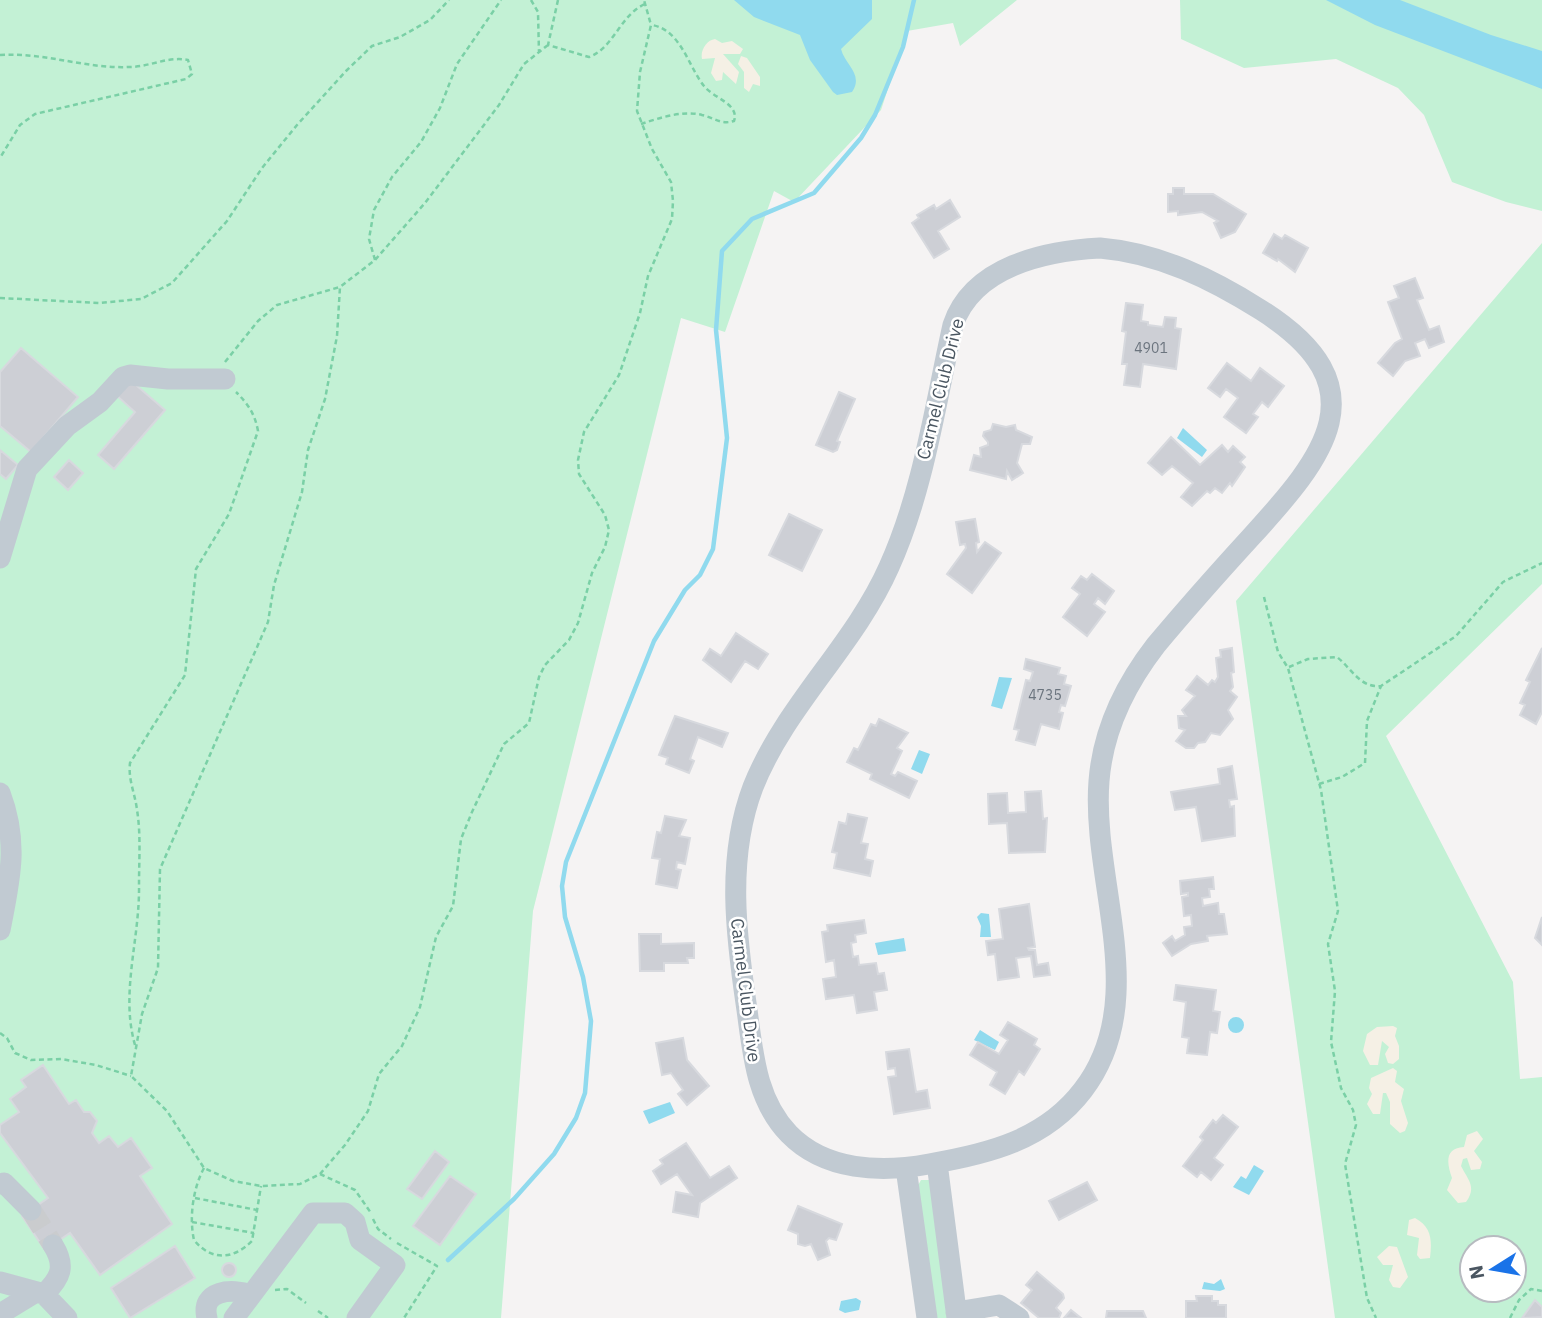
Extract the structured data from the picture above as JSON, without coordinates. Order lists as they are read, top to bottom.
{
  "streets": {
    "street": ["Carmel Club Drive"]
  },
  "house_numbers": ["4901", "4735"],
  "north": "left"
}
